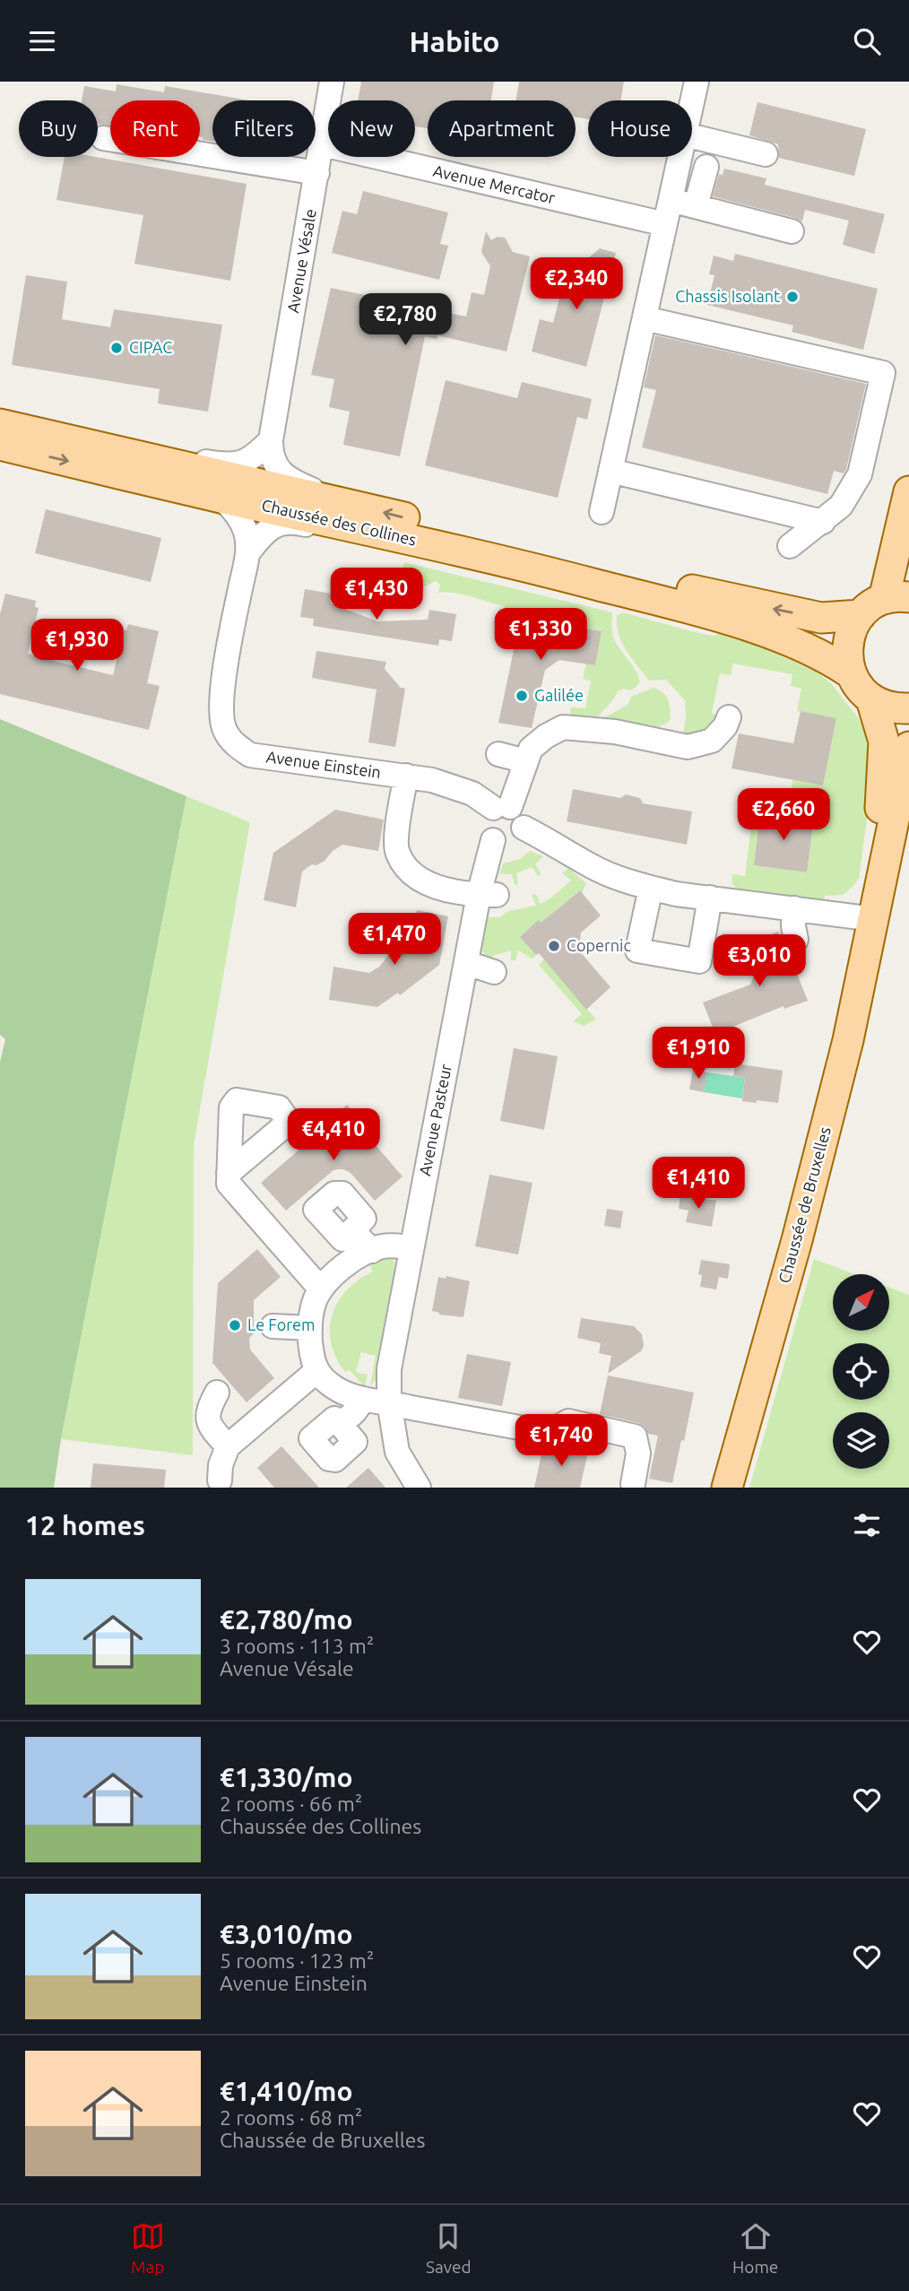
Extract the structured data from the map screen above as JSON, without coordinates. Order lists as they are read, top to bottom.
{
  "streets": {
    "main road": ["Chaussée des Collines", "Chaussée de Bruxelles"],
    "street": [
      "Avenue Mercator",
      "Avenue Vésale",
      "Avenue Einstein",
      "Avenue Pasteur"
    ]
  },
  "crossings": [
    ["Avenue Mercator", "Avenue Vésale"],
    ["Avenue Vésale", "Chaussée des Collines"],
    ["Chaussée des Collines", "Avenue Einstein"],
    ["Chaussée des Collines", "Chaussée de Bruxelles"],
    ["Avenue Einstein", "Avenue Pasteur"],
    ["Avenue Einstein", "Chaussée de Bruxelles"]
  ],
  "places": [
    "Chassis Isolant",
    "CIPAC",
    "Galilée",
    "Copernic",
    "Le Forem"
  ],
  "north": "top right",
  "page": {
    "header": "Habito",
    "chip": [
      "Buy",
      "Rent",
      "Filters",
      "New",
      "Apartment",
      "House"
    ],
    "price": [
      "€2,340",
      "€2,780",
      "€1,430",
      "€1,330",
      "€1,930",
      "€2,660",
      "€1,470",
      "€3,010",
      "€1,910",
      "€4,410",
      "€1,410",
      "€1,740"
    ],
    "heading": "12 homes",
    "list": [
      {
        "name": "€2,780/mo",
        "note": "3 rooms · 113 m² · Avenue Vésale"
      },
      {
        "name": "€1,330/mo",
        "note": "2 rooms · 66 m² · Chaussée des Collines"
      },
      {
        "name": "€3,010/mo",
        "note": "5 rooms · 123 m² · Avenue Einstein"
      },
      {
        "name": "€1,410/mo",
        "note": "2 rooms · 68 m² · Chaussée de Bruxelles"
      }
    ],
    "tabs": ["Map", "Saved", "Home"]
  }
}
